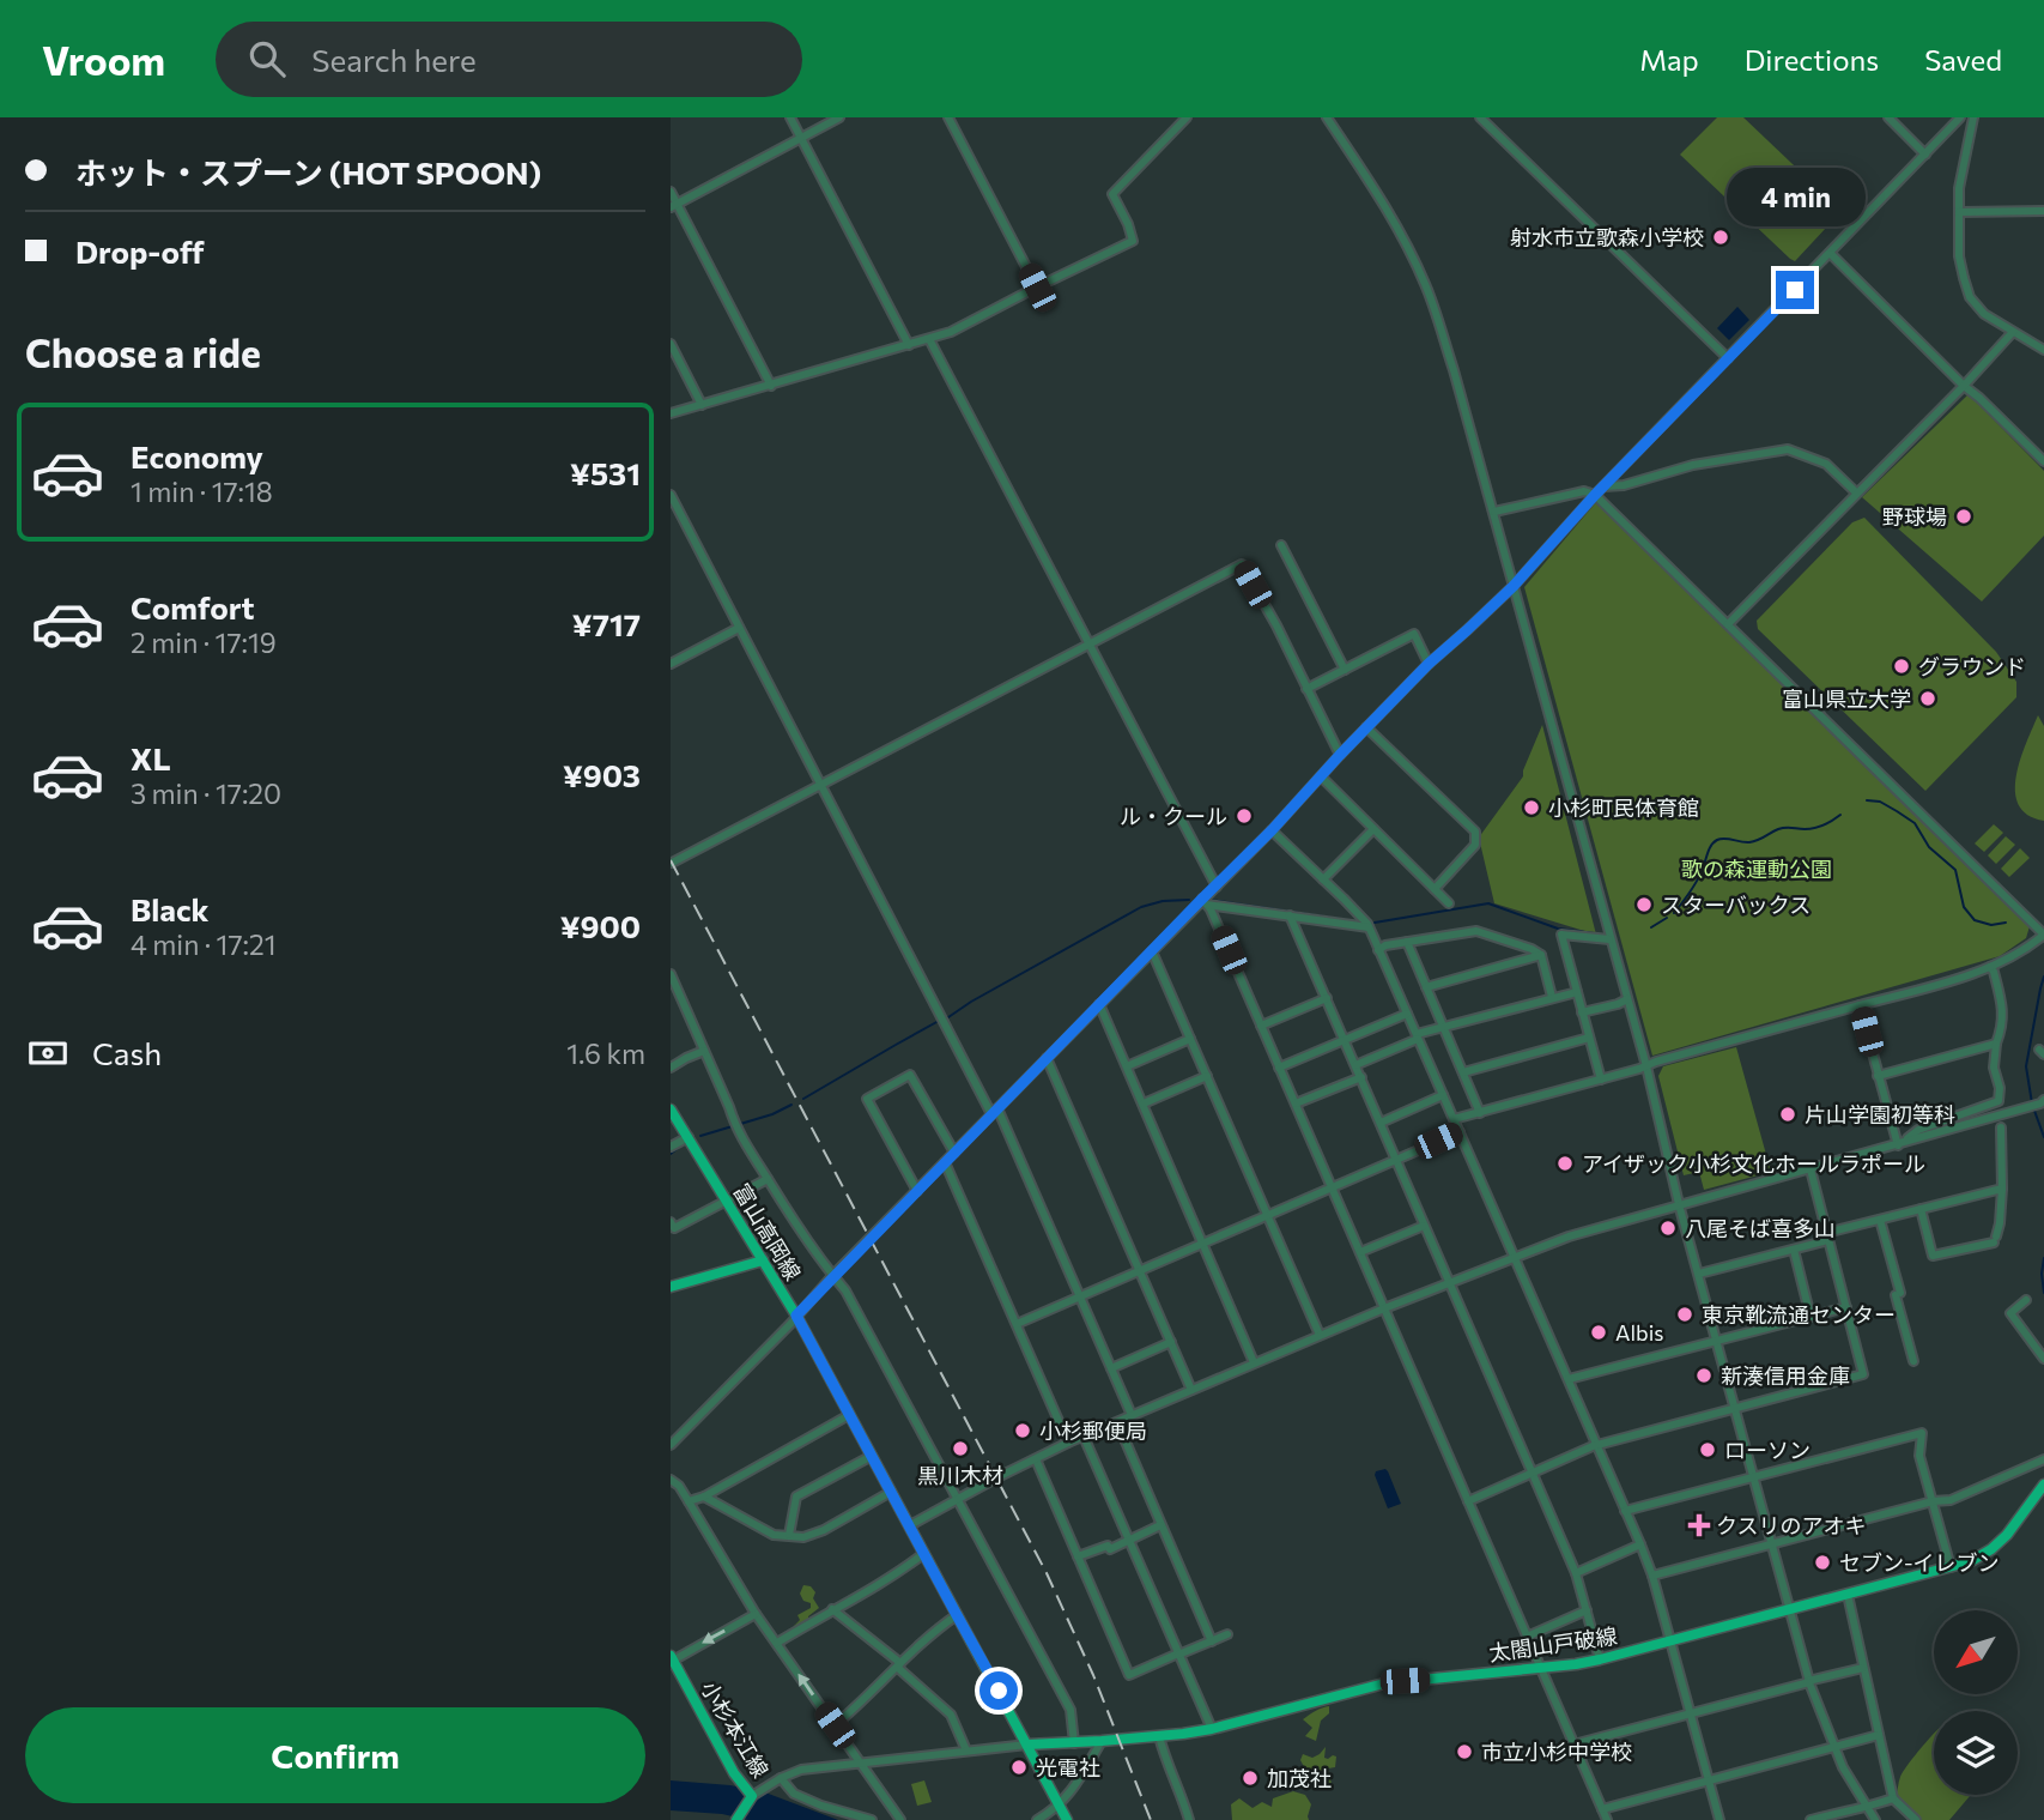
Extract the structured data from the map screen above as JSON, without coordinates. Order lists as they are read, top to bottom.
{
  "streets": {
    "main road": ["富山高岡線", "太閤山戸破線", "小杉本江線"]
  },
  "crossings": [
    ["富山高岡線", "太閤山戸破線"]
  ],
  "parks": ["歌の森運動公園"],
  "places": {
    "other": [
      "射水市立歌森小学校",
      "野球場",
      "グラウンド",
      "富山県立大学",
      "小杉町民体育館",
      "ル・クール",
      "スターバックス",
      "片山学園初等科",
      "アイザック小杉文化ホールラポール",
      "八尾そば喜多山",
      "東京靴流通センター",
      "Albis",
      "新湊信用金庫",
      "小杉郵便局",
      "黒川木材",
      "ローソン",
      "セブン-イレブン",
      "市立小杉中学校",
      "光電社",
      "加茂社"
    ],
    "health": ["クスリのアオキ"]
  },
  "north": "bottom left",
  "page": {
    "header": "Vroom",
    "search": "Search here",
    "nav": ["Map", "Directions", "Saved"],
    "banner": ["ホット・スプーン (HOT SPOON)", "Drop-off"],
    "bubble": "4 min",
    "heading": "Choose a ride",
    "list": [
      {
        "name": "Economy",
        "note": "1 min · 17:18",
        "value": "¥531"
      },
      {
        "name": "Comfort",
        "note": "2 min · 17:19",
        "value": "¥717"
      },
      {
        "name": "XL",
        "note": "3 min · 17:20",
        "value": "¥903"
      },
      {
        "name": "Black",
        "note": "4 min · 17:21",
        "value": "¥900"
      }
    ],
    "pay": ["Cash", "1.6 km"],
    "buttons": "Confirm"
  }
}
